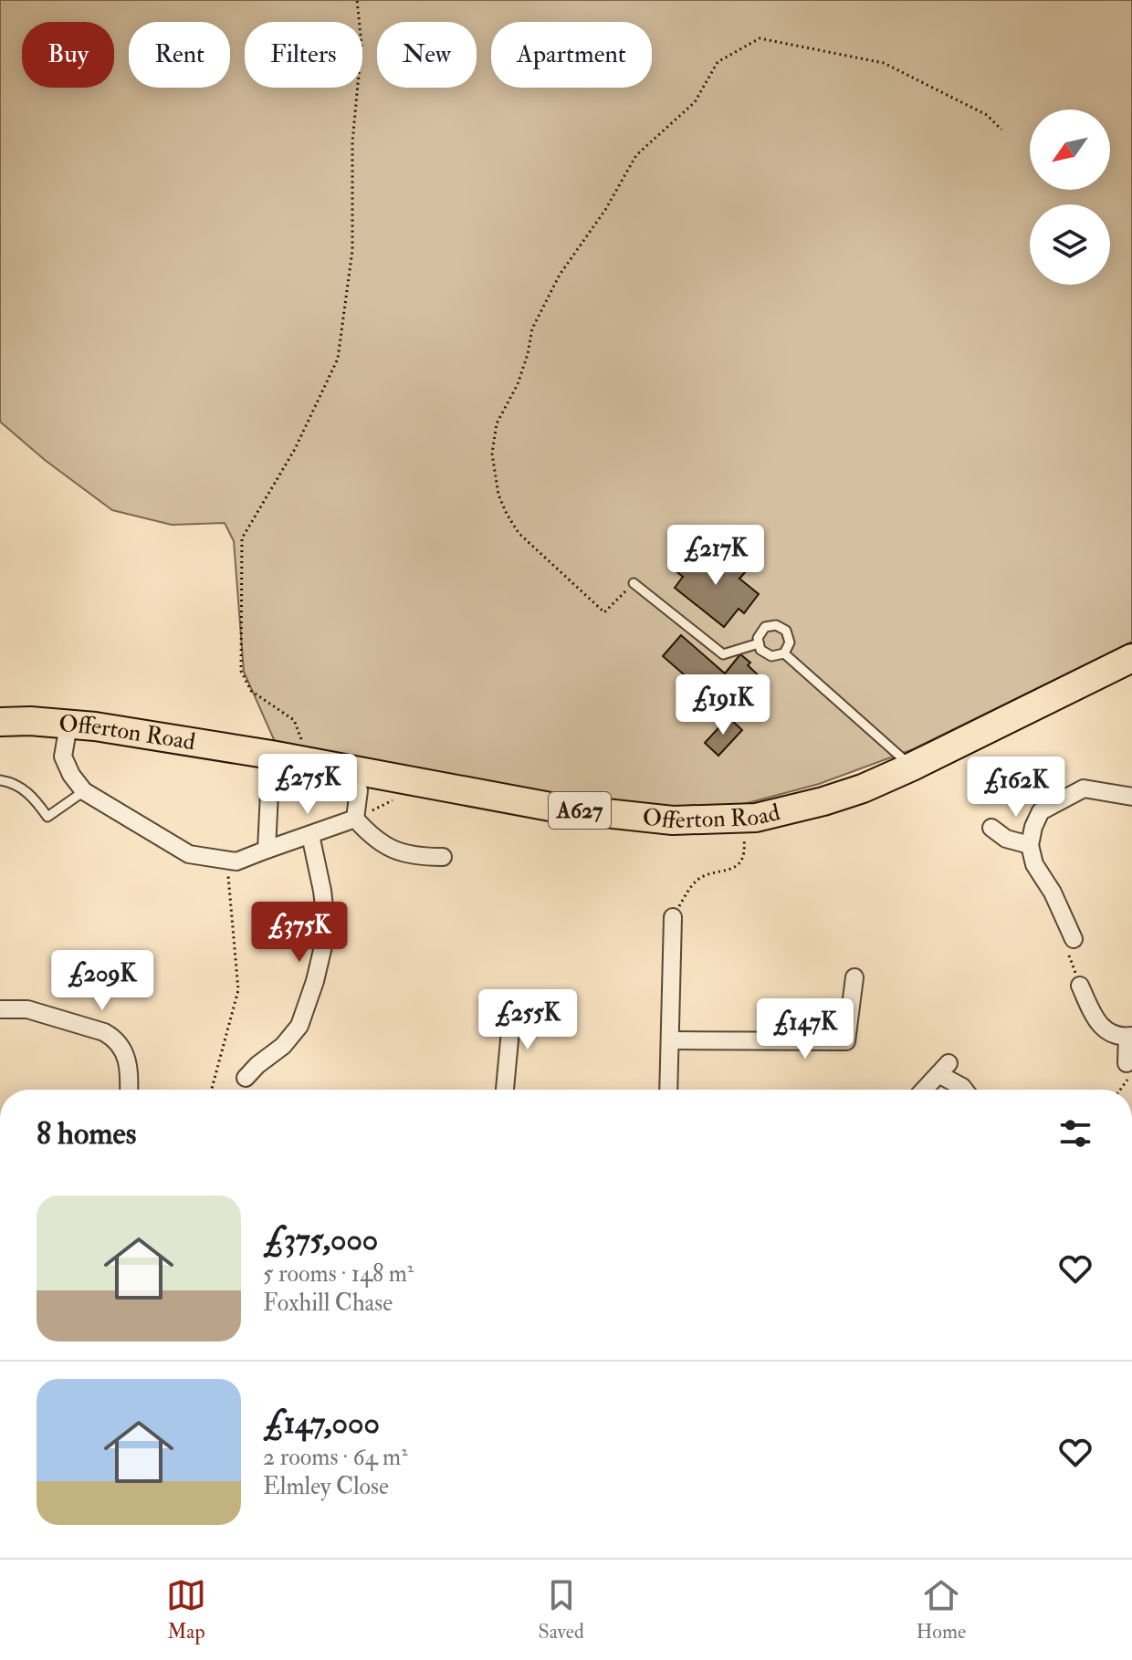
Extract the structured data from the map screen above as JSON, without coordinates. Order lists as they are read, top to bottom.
{
  "streets": {
    "main road": ["Offerton Road", "A627"]
  },
  "north": "bottom left",
  "page": {
    "chip": [
      "Buy",
      "Rent",
      "Filters",
      "New",
      "Apartment"
    ],
    "price": [
      "£217K",
      "£191K",
      "£275K",
      "£162K",
      "£375K",
      "£209K",
      "£255K",
      "£147K"
    ],
    "heading": "8 homes",
    "list": [
      {
        "name": "£375,000",
        "note": "5 rooms · 148 m² · Foxhill Chase"
      },
      {
        "name": "£147,000",
        "note": "2 rooms · 64 m² · Elmley Close"
      }
    ],
    "tabs": ["Map", "Saved", "Home"]
  }
}
